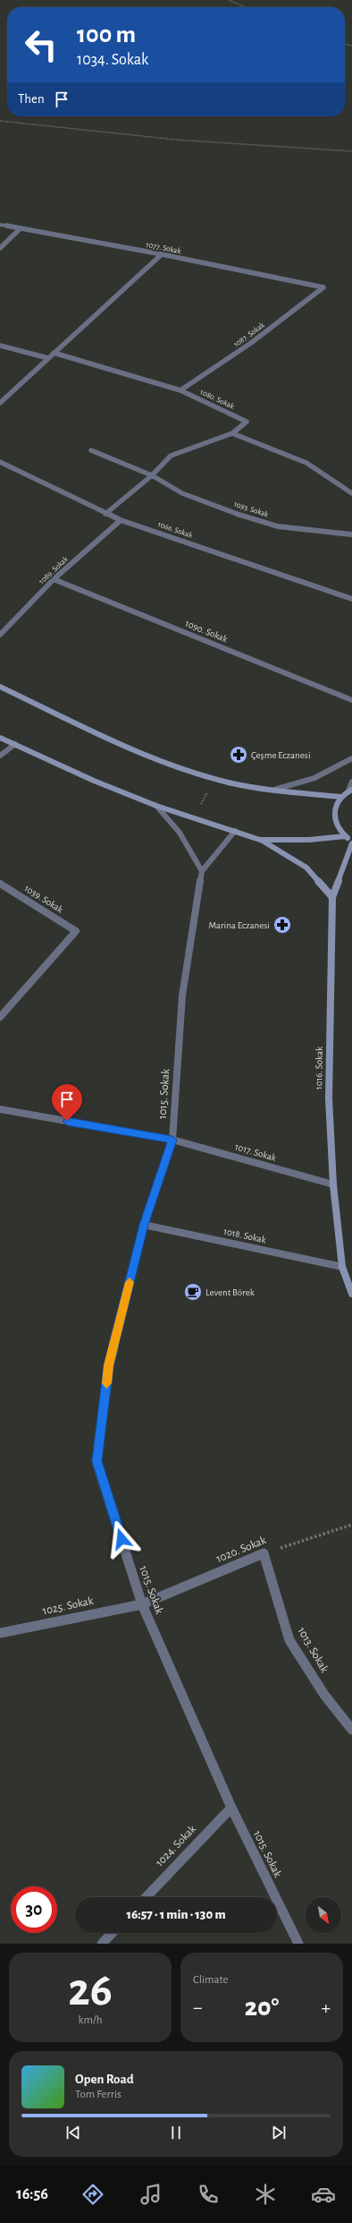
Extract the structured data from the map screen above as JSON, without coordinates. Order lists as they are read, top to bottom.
{
  "streets": {
    "main road": ["1016. Sokak"],
    "street": [
      "1077. Sokak",
      "1087. Sokak",
      "1080. Sokak",
      "1093. Sokak",
      "1066. Sokak",
      "1089. Sokak",
      "1090. Sokak",
      "1039. Sokak",
      "1015. Sokak",
      "1017. Sokak",
      "1018. Sokak",
      "1020. Sokak",
      "1025. Sokak",
      "1013. Sokak",
      "1024. Sokak"
    ]
  },
  "crossings": [
    ["1077. Sokak", "1087. Sokak"],
    ["1087. Sokak", "1080. Sokak"],
    ["1066. Sokak", "1089. Sokak"],
    ["1089. Sokak", "1090. Sokak"],
    ["1016. Sokak", "1017. Sokak"],
    ["1016. Sokak", "1018. Sokak"],
    ["1015. Sokak", "1017. Sokak"],
    ["1015. Sokak", "1018. Sokak"],
    ["1015. Sokak", "1020. Sokak"],
    ["1015. Sokak", "1025. Sokak"],
    ["1015. Sokak", "1024. Sokak"],
    ["1020. Sokak", "1025. Sokak"],
    ["1020. Sokak", "1013. Sokak"]
  ],
  "places": {
    "pharmacy": ["Çeşme Eczanesi", "Marina Eczanesi"],
    "cafe": ["Levent Börek"]
  },
  "north": "bottom right",
  "page": {
    "turn": ["100 m", "1034. Sokak"],
    "then": "Then",
    "limit": "30",
    "trip": "16:57 · 1 min · 130 m",
    "tile": [
      ["26", "km/h"],
      "Climate"
    ],
    "heat": ["−", "20°", "+"],
    "song": ["Open Road", "Tom Ferris"],
    "tabs": "16:56"
  }
}
